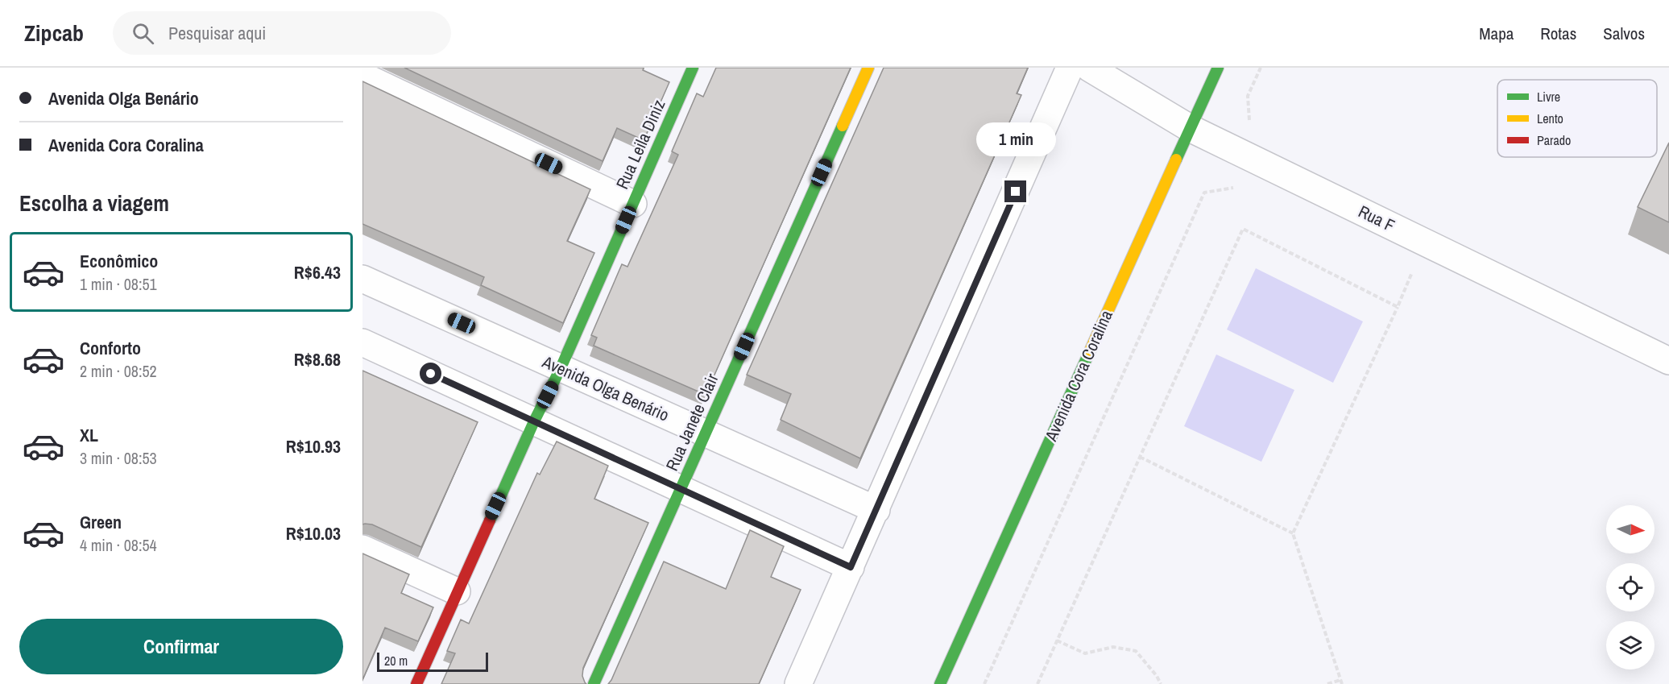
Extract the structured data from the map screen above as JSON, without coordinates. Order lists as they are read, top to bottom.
{
  "streets": {
    "street": [
      "Rua Leila Diniz",
      "Rua F",
      "Avenida Cora Coralina",
      "Avenida Olga Benário",
      "Rua Janete Clair"
    ]
  },
  "crossings": [
    ["Rua Leila Diniz", "Avenida Olga Benário"],
    ["Rua F", "Avenida Cora Coralina"],
    ["Avenida Olga Benário", "Rua Janete Clair"]
  ],
  "legend": ["Livre", "Lento", "Parado"],
  "scale_bar": "20 m",
  "north": "right",
  "page": {
    "header": "Zipcab",
    "search": "Pesquisar aqui",
    "nav": ["Mapa", "Rotas", "Salvos"],
    "banner": ["Avenida Olga Benário", "Avenida Cora Coralina"],
    "bubble": "1 min",
    "heading": "Escolha a viagem",
    "list": [
      {
        "name": "Econômico",
        "note": "1 min · 08:51",
        "value": "R$6.43"
      },
      {
        "name": "Conforto",
        "note": "2 min · 08:52",
        "value": "R$8.68"
      },
      {
        "name": "XL",
        "note": "3 min · 08:53",
        "value": "R$10.93"
      },
      {
        "name": "Green",
        "note": "4 min · 08:54",
        "value": "R$10.03"
      }
    ],
    "buttons": "Confirmar",
    "scale": "20 m"
  }
}
